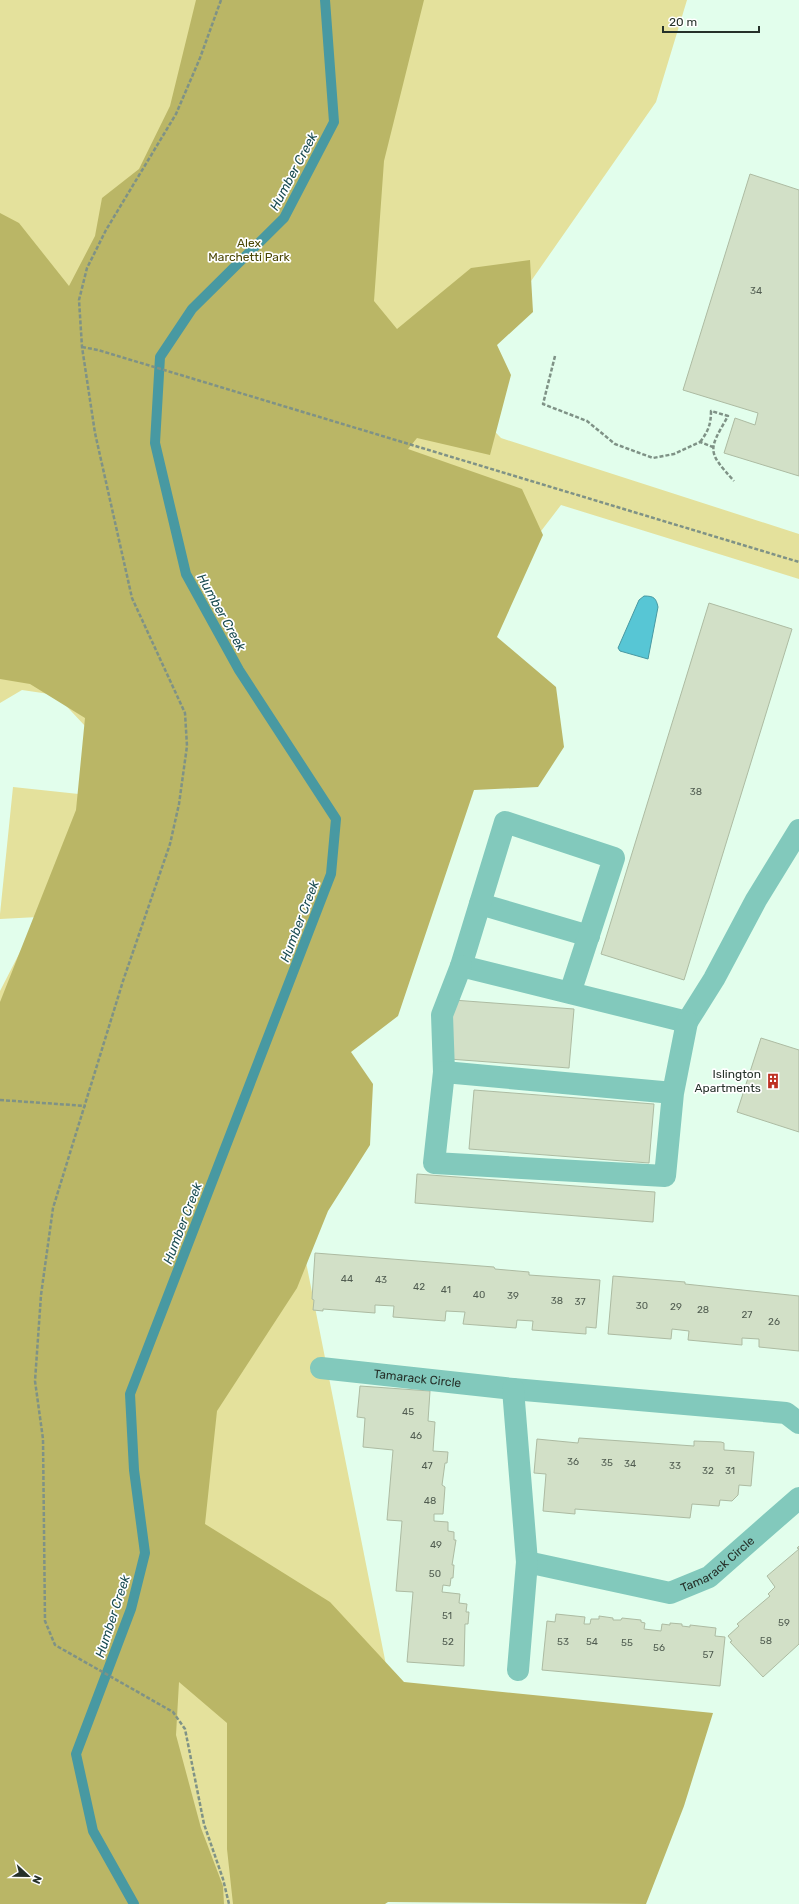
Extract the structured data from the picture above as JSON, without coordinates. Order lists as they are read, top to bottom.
{
  "streets": {
    "lane": ["Tamarack Circle"]
  },
  "water": ["Humber Creek"],
  "parks": ["Alex Marchetti Park"],
  "places": {
    "building": ["Islington Apartments"]
  },
  "house_numbers": [
    "34",
    "38",
    "44",
    "43",
    "42",
    "41",
    "40",
    "39",
    "38",
    "37",
    "30",
    "29",
    "28",
    "27",
    "26",
    "45",
    "46",
    "36",
    "35",
    "34",
    "47",
    "33",
    "32",
    "31",
    "48",
    "49",
    "50",
    "51",
    "59",
    "58",
    "52",
    "53",
    "54",
    "55",
    "56",
    "57"
  ],
  "scale_bar": "20 m",
  "north": "right"
}
